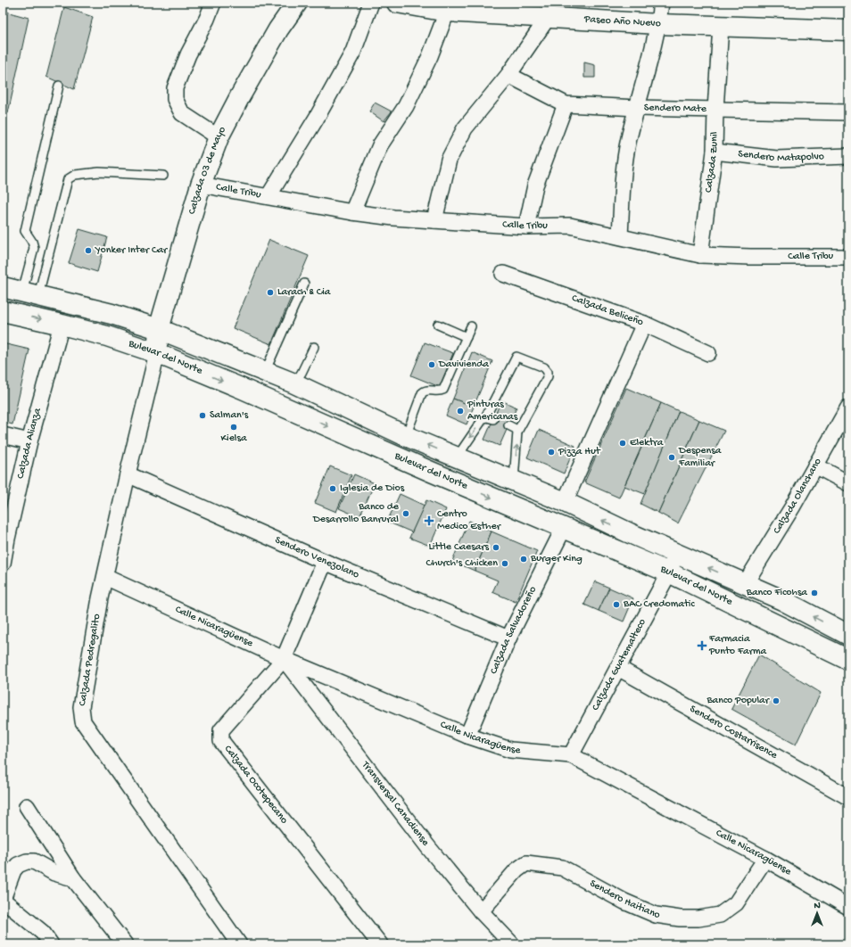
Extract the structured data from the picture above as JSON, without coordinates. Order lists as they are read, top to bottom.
{
  "streets": {
    "main road": ["Paseo Año Nuevo", "Calzada 03 de Mayo", "Bulevar del Norte"],
    "street": [
      "Sendero Mate",
      "Sendero Matapolvo",
      "Calzada Zunil",
      "Calle Tribu",
      "Calzada Beliceño",
      "Calzada Alianza",
      "Calzada Olanchano",
      "Sendero Venezolano",
      "Calle Nicaragüense",
      "Calzada Salvadoreño",
      "Calzada Pedregalito",
      "Calzada Guatemalteco",
      "Sendero Costarrisence",
      "Calzada Ocotepecano",
      "Transversal Canadiense",
      "Sendero Haitiano"
    ]
  },
  "crossings": [
    ["Paseo Año Nuevo", "Calzada Zunil"],
    ["Sendero Mate", "Calzada Zunil"],
    ["Sendero Matapolvo", "Calzada Zunil"],
    ["Calzada Zunil", "Calle Tribu"],
    ["Calzada 03 de Mayo", "Calle Tribu"],
    ["Calzada 03 de Mayo", "Bulevar del Norte"],
    ["Calzada 03 de Mayo", "Calzada Pedregalito"],
    ["Bulevar del Norte", "Calzada Alianza"],
    ["Bulevar del Norte", "Calzada Olanchano"],
    ["Bulevar del Norte", "Calzada Salvadoreño"],
    ["Bulevar del Norte", "Calzada Pedregalito"],
    ["Bulevar del Norte", "Calzada Guatemalteco"],
    ["Sendero Venezolano", "Calzada Salvadoreño"],
    ["Sendero Venezolano", "Calzada Pedregalito"],
    ["Sendero Venezolano", "Calzada Ocotepecano"],
    ["Calle Nicaragüense", "Calzada Salvadoreño"],
    ["Calle Nicaragüense", "Calzada Pedregalito"],
    ["Calle Nicaragüense", "Calzada Guatemalteco"],
    ["Calle Nicaragüense", "Calzada Ocotepecano"],
    ["Calle Nicaragüense", "Transversal Canadiense"],
    ["Calle Nicaragüense", "Sendero Haitiano"],
    ["Calzada Guatemalteco", "Sendero Costarrisence"],
    ["Calzada Ocotepecano", "Transversal Canadiense"],
    ["Transversal Canadiense", "Sendero Haitiano"]
  ],
  "places": {
    "other": [
      "Yonker Inter Car",
      "Larach & Cia",
      "Davivienda",
      "Pinturas Americanas",
      "Salman's",
      "Kielsa",
      "Elektra",
      "Pizza Hut",
      "Despensa Familiar",
      "Iglesia de Dios",
      "Banco de Desarrollo Banrural",
      "Little Caesars",
      "Burger King",
      "Church's Chicken",
      "Banco Ficohsa",
      "BAC Credomatic",
      "Banco Popular"
    ],
    "health": ["Centro Medico Esther", "Farmacia Punto Farma"]
  },
  "north": "top"
}
